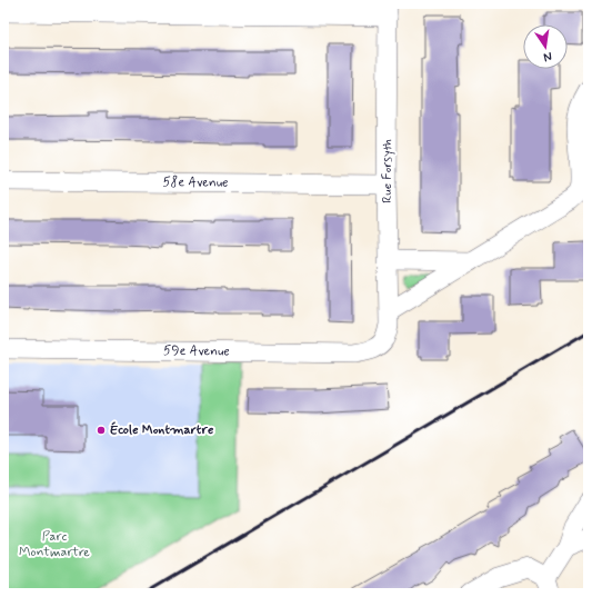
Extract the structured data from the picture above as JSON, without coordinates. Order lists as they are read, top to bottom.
{
  "streets": {
    "street": ["Rue Forsyth", "58e Avenue", "59e Avenue"]
  },
  "crossings": [
    ["Rue Forsyth", "58e Avenue"],
    ["Rue Forsyth", "59e Avenue"]
  ],
  "parks": ["Parc Montmartre"],
  "places": ["École Montmartre"],
  "north": "bottom"
}
